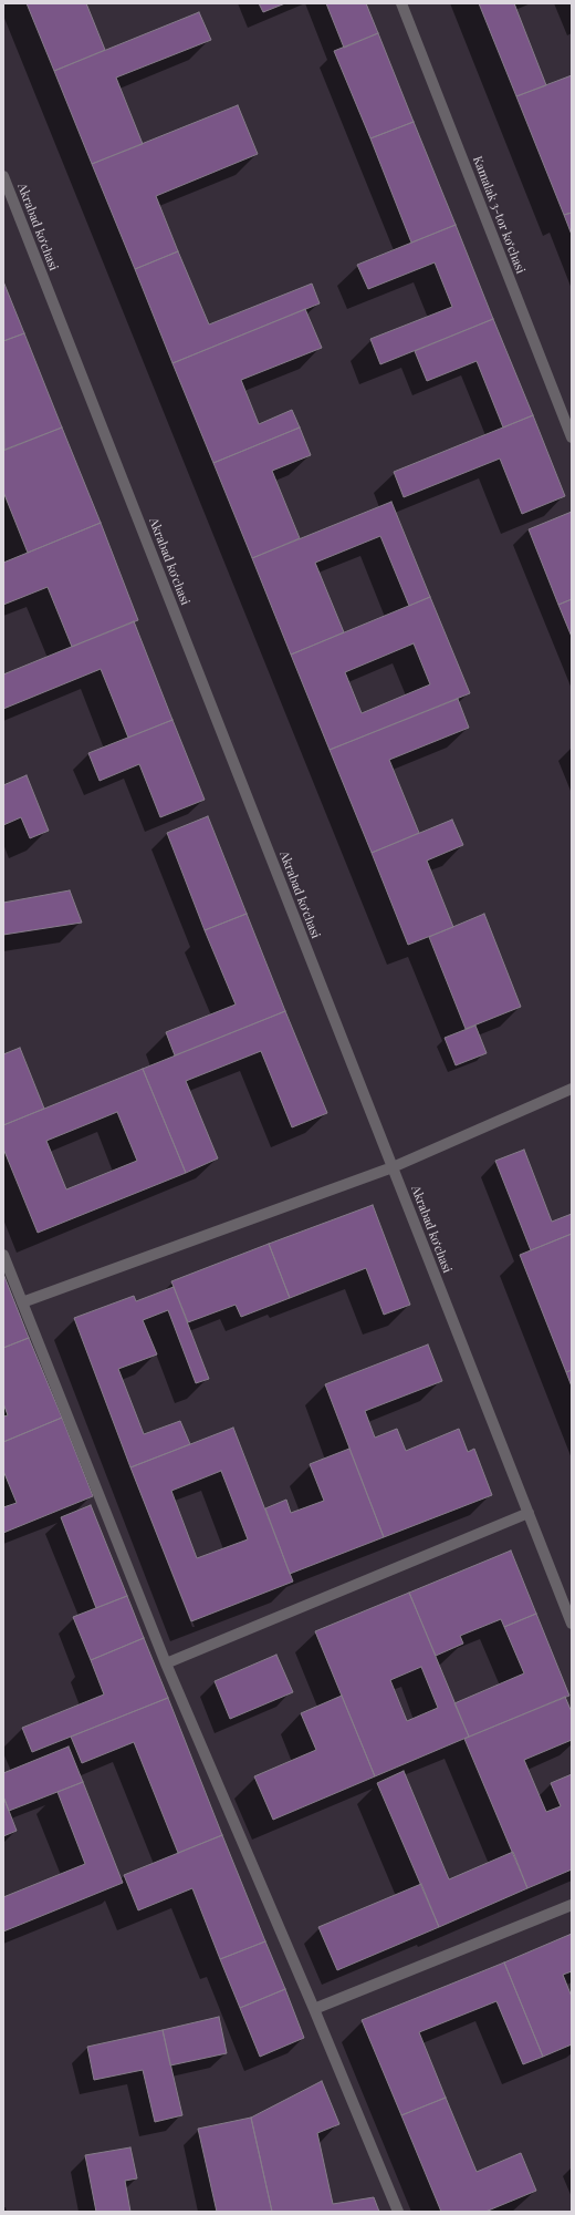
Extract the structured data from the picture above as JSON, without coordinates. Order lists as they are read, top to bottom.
{
  "streets": {
    "street": ["Kamalak 3-tor koʻchasi", "Akrabad koʻchasi"]
  }
}
